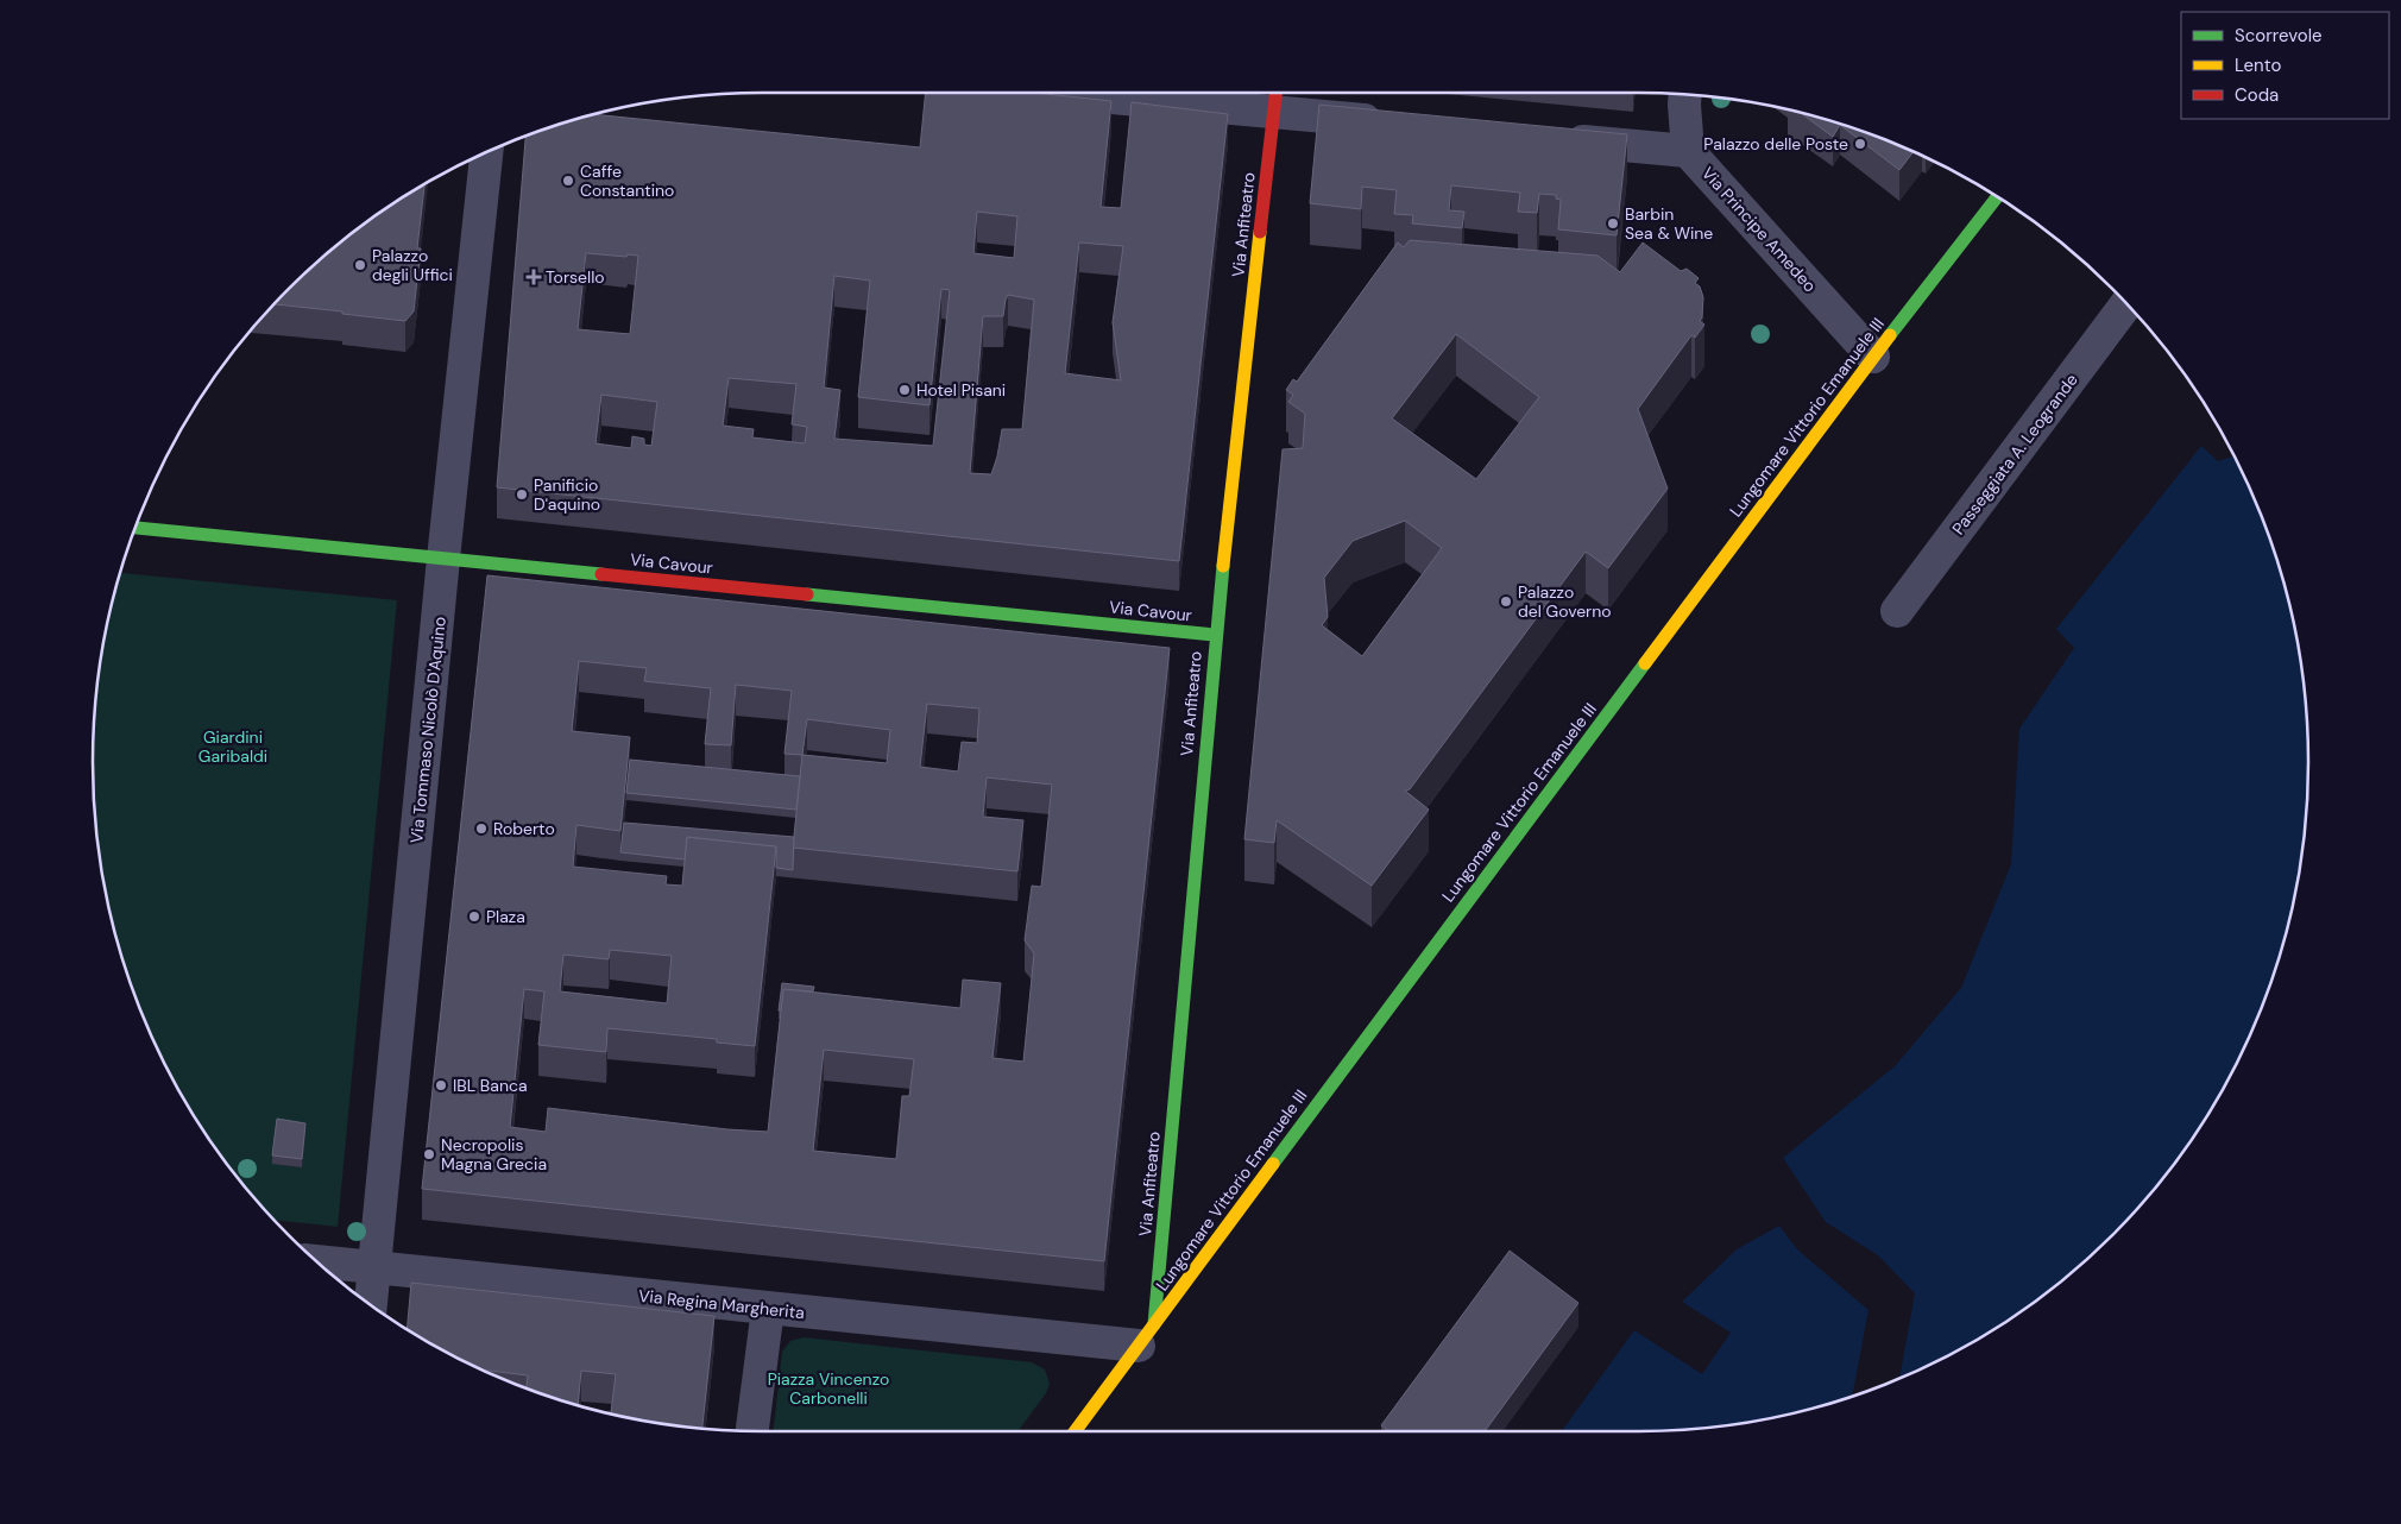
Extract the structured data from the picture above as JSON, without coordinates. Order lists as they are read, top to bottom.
{
  "streets": {
    "street": [
      "Via Anfiteatro",
      "Via Principe Amedeo",
      "Lungomare Vittorio Emanuele III",
      "Passeggiata A. Leogrande",
      "Via Cavour",
      "Via Tommaso Nicolò D'Aquino",
      "Via Regina Margherita"
    ]
  },
  "crossings": [
    ["Via Anfiteatro", "Lungomare Vittorio Emanuele III"],
    ["Via Anfiteatro", "Via Cavour"],
    ["Via Anfiteatro", "Via Regina Margherita"],
    ["Via Principe Amedeo", "Lungomare Vittorio Emanuele III"],
    ["Lungomare Vittorio Emanuele III", "Via Regina Margherita"],
    ["Via Cavour", "Via Tommaso Nicolò D'Aquino"],
    ["Via Tommaso Nicolò D'Aquino", "Via Regina Margherita"]
  ],
  "parks": ["Giardini Garibaldi", "Piazza Vincenzo Carbonelli"],
  "places": {
    "other": [
      "Palazzo delle Poste",
      "Caffe Constantino",
      "Barbin Sea & Wine",
      "Palazzo degli Uffici",
      "Hotel Pisani",
      "Panificio D'aquino",
      "Palazzo del Governo",
      "Roberto",
      "Plaza",
      "IBL Banca",
      "Necropolis Magna Grecia"
    ],
    "health": ["Torsello"]
  },
  "legend": ["Scorrevole", "Lento", "Coda"]
}
